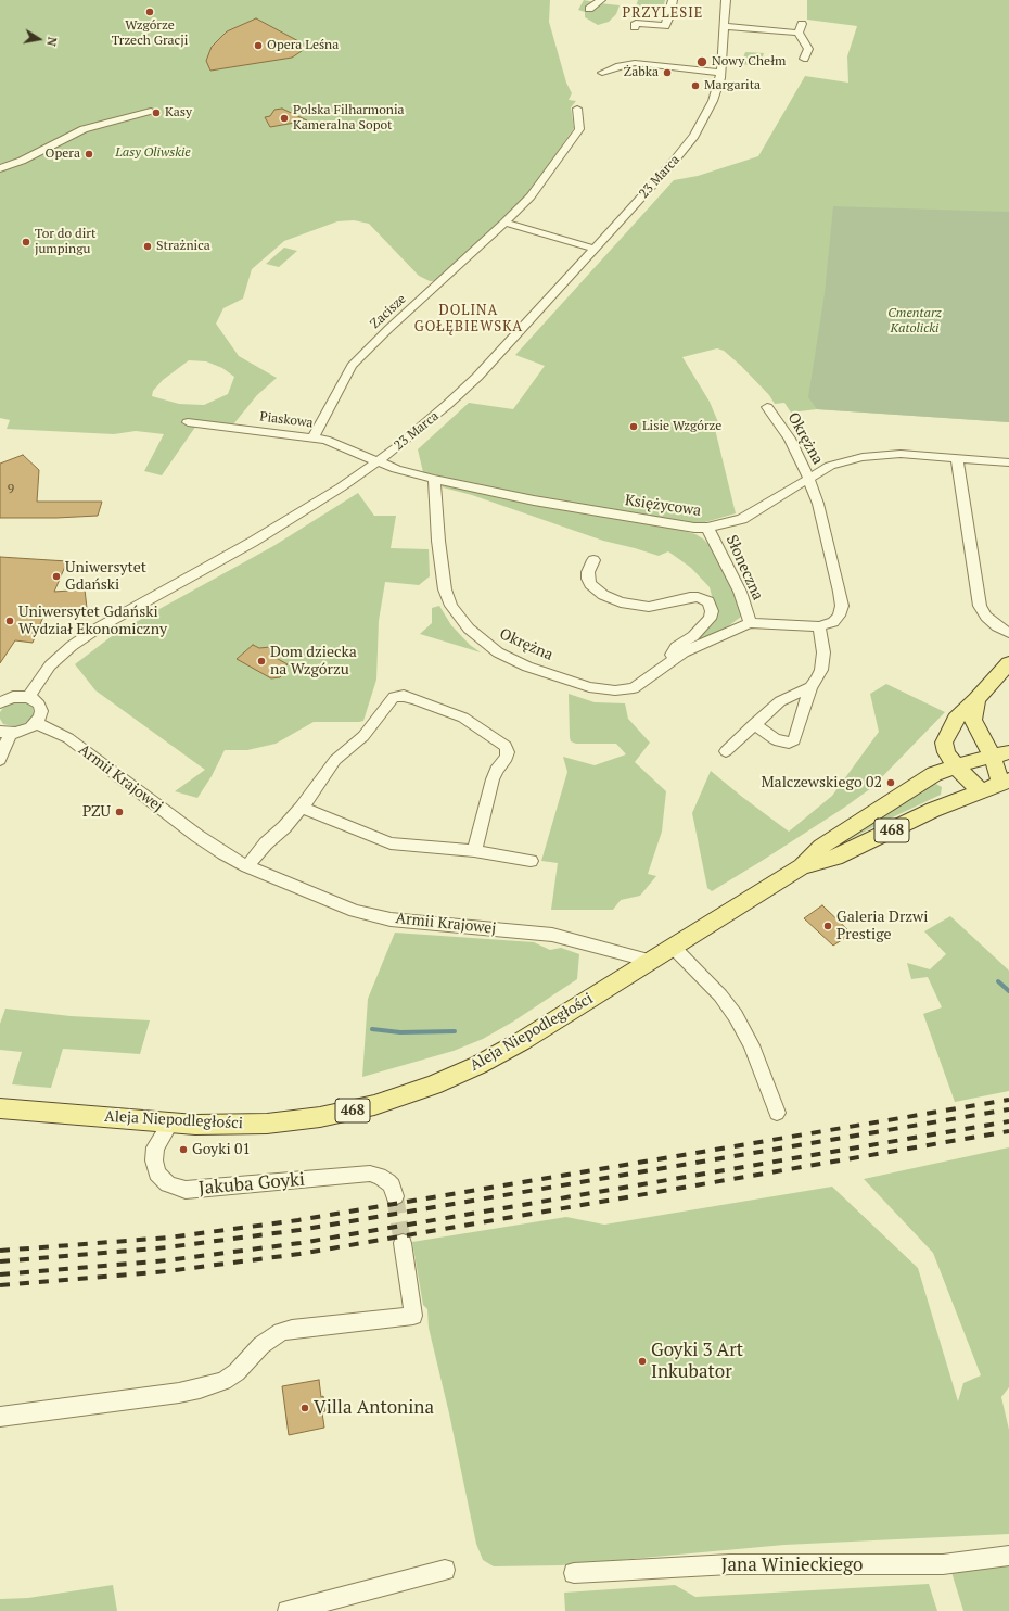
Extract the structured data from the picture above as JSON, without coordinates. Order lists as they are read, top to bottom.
{
  "streets": {
    "main road": ["468", "Aleja Niepodległości"],
    "street": [
      "23 Marca",
      "Zacisze",
      "Piaskowa",
      "Okrężna",
      "Księżycowa",
      "Słoneczna",
      "Armii Krajowej",
      "Jakuba Goyki",
      "Jana Winieckiego"
    ]
  },
  "crossings": [
    ["23 Marca", "Piaskowa"],
    ["23 Marca", "Księżycowa"],
    ["Zacisze", "Piaskowa"],
    ["Piaskowa", "Księżycowa"],
    ["Okrężna", "Księżycowa"],
    ["Okrężna", "Słoneczna"],
    ["Księżycowa", "Słoneczna"],
    ["Armii Krajowej", "Aleja Niepodległości"],
    ["Aleja Niepodległości", "Jakuba Goyki"]
  ],
  "districts": ["PRZYLESIE", "DOLINA GOŁĘBIEWSKA"],
  "parks": ["Lasy Oliwskie", "Cmentarz Katolicki"],
  "places": [
    "Wzgórze Trzech Gracji",
    "Opera Leśna",
    "Nowy Chełm",
    "Żabka",
    "Margarita",
    "Kasy",
    "Polska Filharmonia Kameralna Sopot",
    "Opera",
    "Tor do dirt jumpingu",
    "Strażnica",
    "Lisie Wzgórze",
    "Uniwersytet Gdański",
    "Uniwersytet Gdański Wydział Ekonomiczny",
    "Dom dziecka na Wzgórzu",
    "Malczewskiego 02",
    "PZU",
    "Galeria Drzwi Prestige",
    "Goyki 01",
    "Goyki 3 Art Inkubator",
    "Villa Antonina"
  ],
  "house_numbers": ["9"],
  "north": "right"
}
